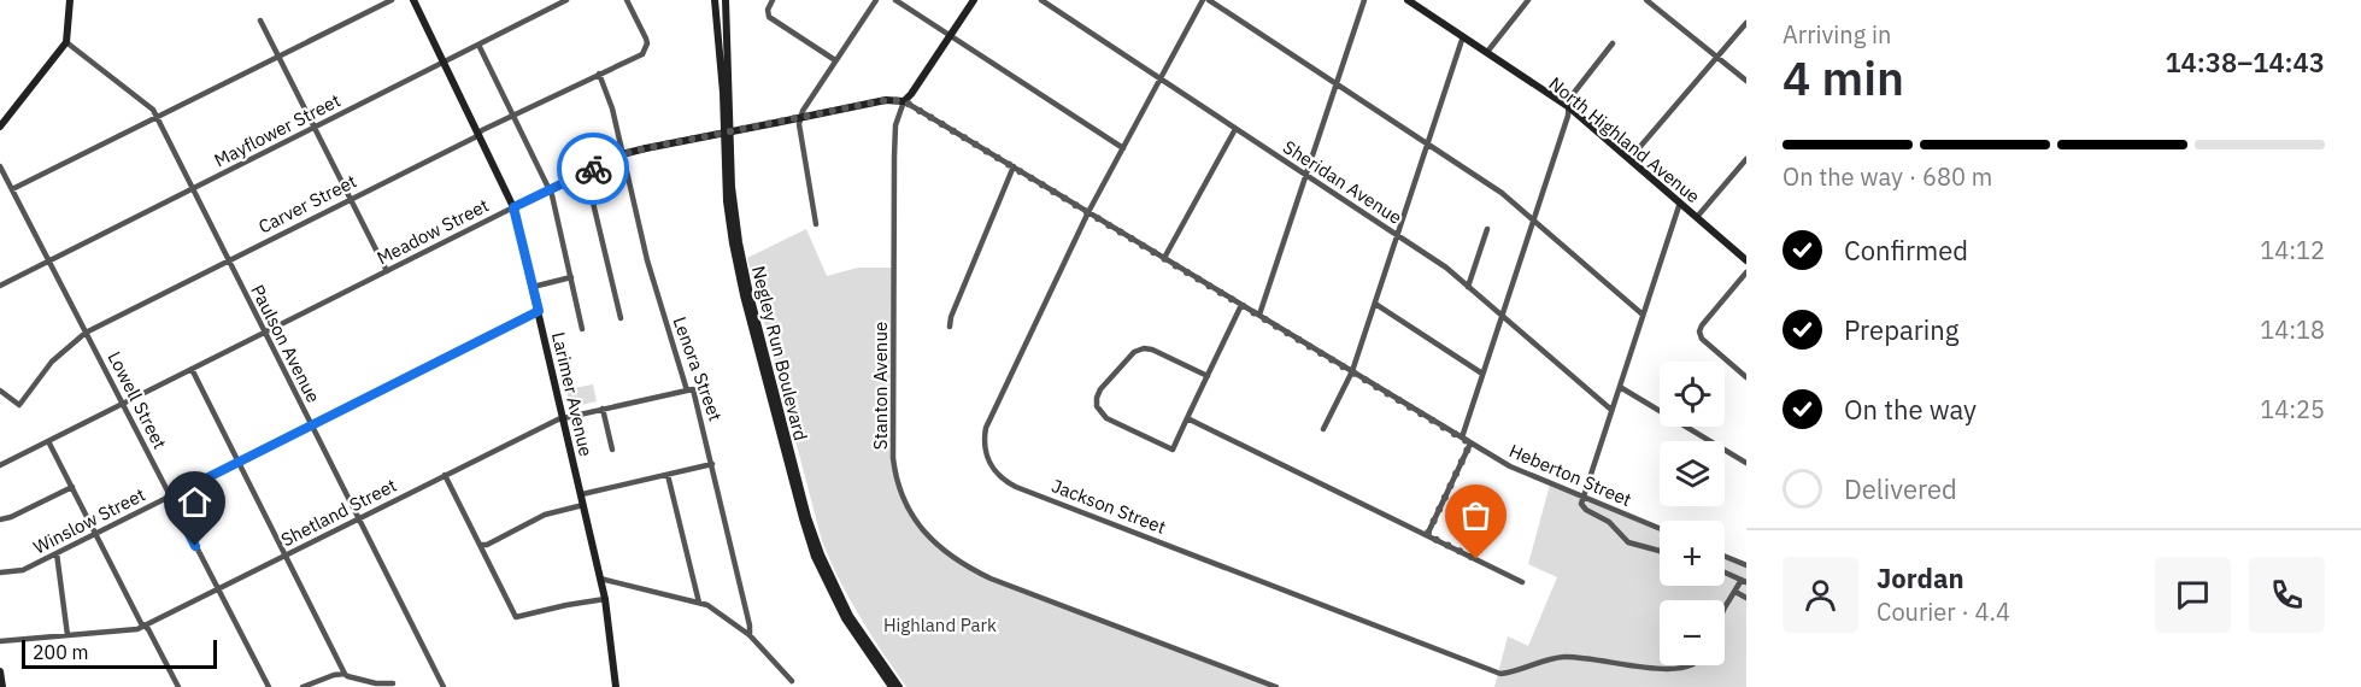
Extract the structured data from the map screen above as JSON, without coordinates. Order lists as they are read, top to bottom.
{
  "streets": {
    "main road": [
      "North Highland Avenue",
      "Meadow Street",
      "Negley Run Boulevard",
      "Stanton Avenue",
      "Larimer Avenue"
    ],
    "street": [
      "Mayflower Street",
      "Sheridan Avenue",
      "Carver Street",
      "Paulson Avenue",
      "Lenora Street",
      "Lowell Street",
      "Heberton Street",
      "Jackson Street",
      "Shetland Street",
      "Winslow Street"
    ]
  },
  "crossings": [
    ["Mayflower Street", "Paulson Avenue"],
    ["Mayflower Street", "Larimer Avenue"],
    ["Mayflower Street", "Lowell Street"],
    ["Sheridan Avenue", "Jackson Street"],
    ["Carver Street", "Paulson Avenue"],
    ["Carver Street", "Lenora Street"],
    ["Carver Street", "Larimer Avenue"],
    ["Carver Street", "Lowell Street"],
    ["Meadow Street", "Paulson Avenue"],
    ["Meadow Street", "Lenora Street"],
    ["Meadow Street", "Stanton Avenue"],
    ["Meadow Street", "Larimer Avenue"],
    ["Meadow Street", "Lowell Street"],
    ["Meadow Street", "Heberton Street"],
    ["Paulson Avenue", "Shetland Street"],
    ["Paulson Avenue", "Winslow Street"],
    ["Lenora Street", "Shetland Street"],
    ["Stanton Avenue", "Heberton Street"],
    ["Larimer Avenue", "Shetland Street"],
    ["Larimer Avenue", "Winslow Street"],
    ["Lowell Street", "Shetland Street"],
    ["Lowell Street", "Winslow Street"],
    ["Heberton Street", "Jackson Street"]
  ],
  "parks": ["Highland Park"],
  "scale_bar": "200 m",
  "page": {
    "heading": ["4 min", "Arriving in", "14:38–14:43"],
    "panel": ["Jordan", "Courier · 4.4"],
    "bar": "On the way · 680 m",
    "list": [
      ["Confirmed", "14:12"],
      ["Preparing", "14:18"],
      ["On the way", "14:25"],
      "Delivered"
    ],
    "map_buttons": ["+", "−"],
    "scale": "200 m"
  }
}
